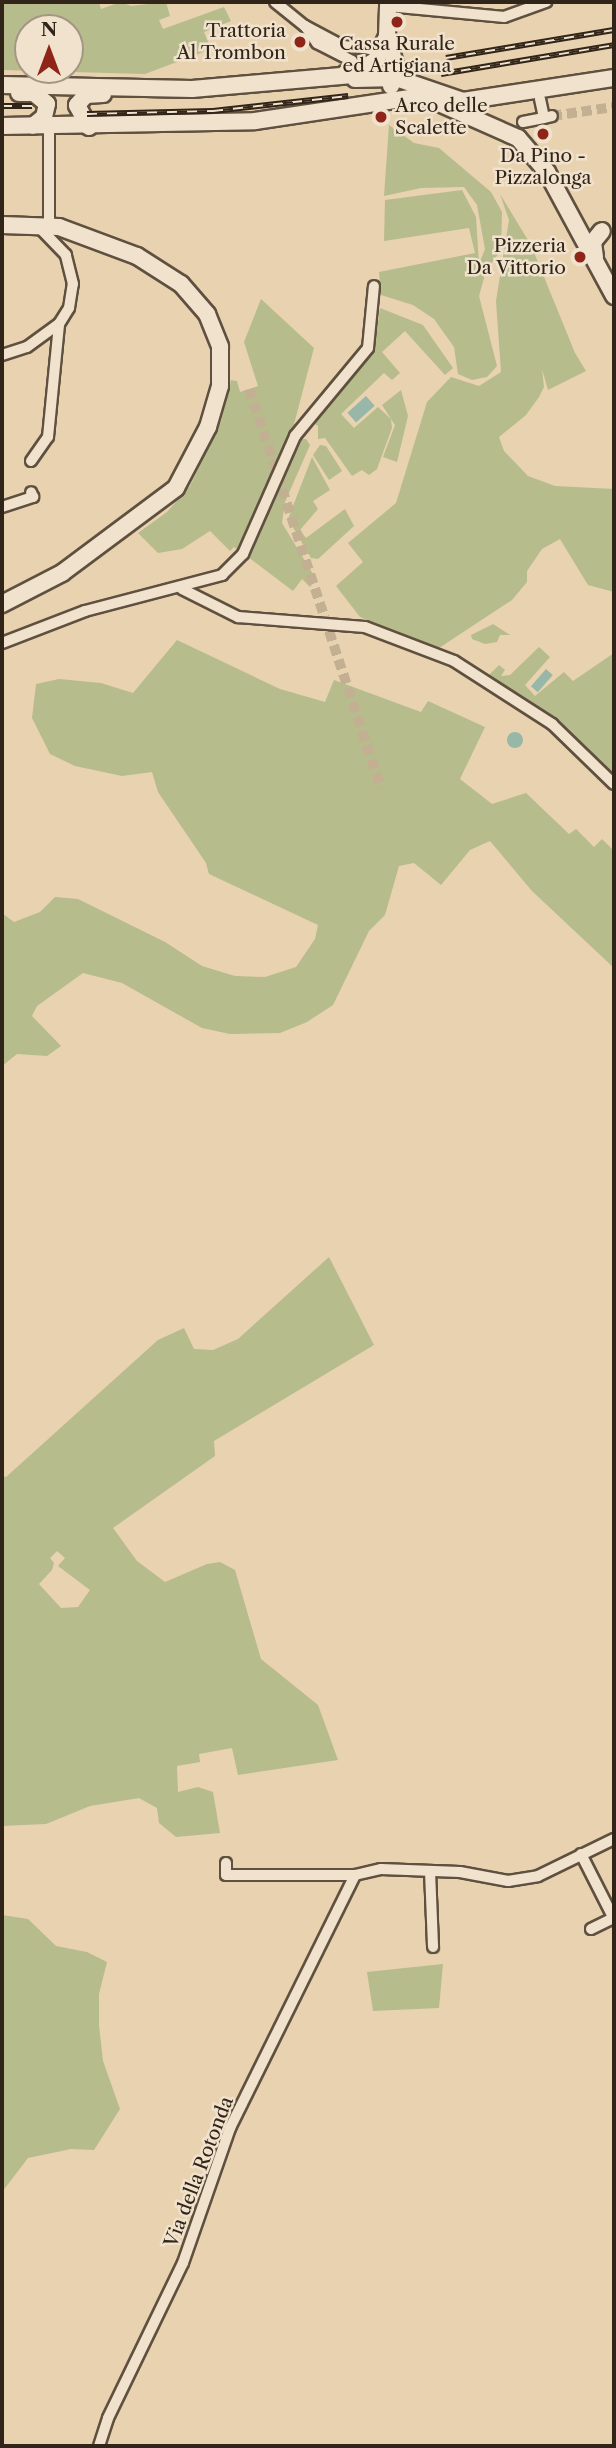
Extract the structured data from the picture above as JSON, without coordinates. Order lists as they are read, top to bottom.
{
  "streets": {
    "street": ["Via della Rotonda"]
  },
  "places": [
    "Cassa Rurale ed Artigiana",
    "Trattoria Al Trombon",
    "Arco delle Scalette",
    "Da Pino - Pizzalonga",
    "Pizzeria Da Vittorio"
  ],
  "north": "top"
}
